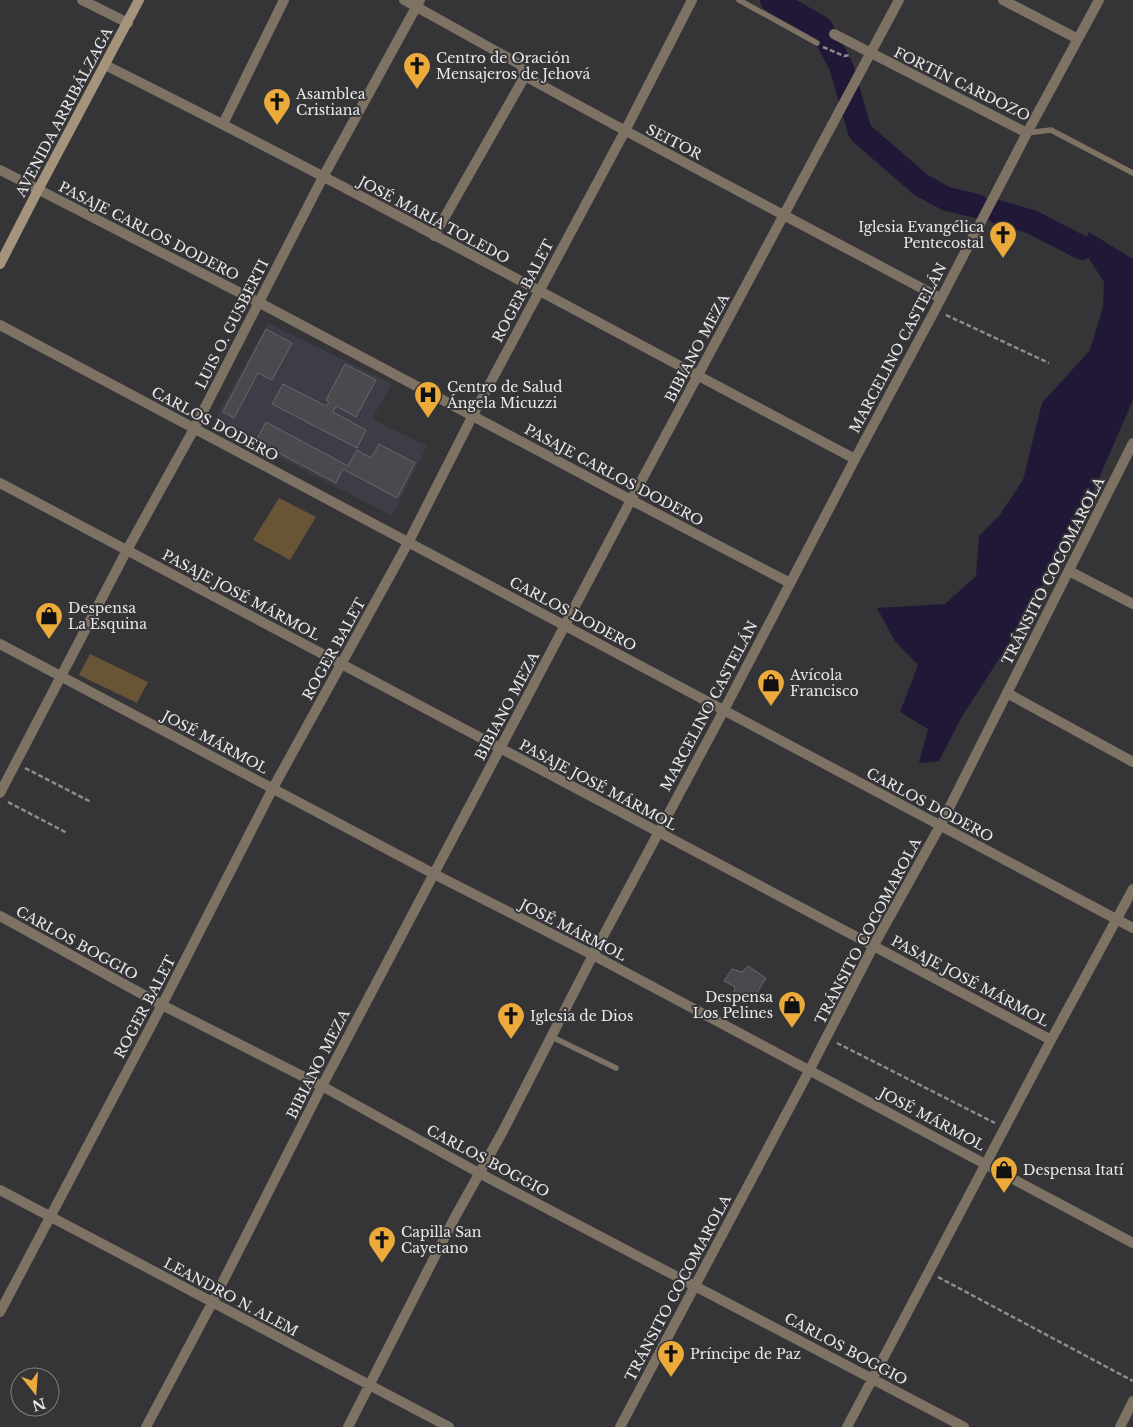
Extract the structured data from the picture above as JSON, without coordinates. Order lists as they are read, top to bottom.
{
  "streets": {
    "main road": ["AVENIDA ARRIBÁLZAGA"],
    "street": [
      "FORTÍN CARDOZO",
      "SEITOR",
      "JOSÉ MARÍA TOLEDO",
      "PASAJE CARLOS DODERO",
      "ROGER BALET",
      "LUIS O. GUSBERTI",
      "BIBIANO MEZA",
      "MARCELINO CASTELÁN",
      "CARLOS DODERO",
      "TRÁNSITO COCOMAROLA",
      "PASAJE JOSÉ MÁRMOL",
      "JOSÉ MÁRMOL",
      "CARLOS BOGGIO",
      "LEANDRO N. ALEM"
    ]
  },
  "crossings": [
    ["FORTÍN CARDOZO", "BIBIANO MEZA"],
    ["FORTÍN CARDOZO", "MARCELINO CASTELÁN"],
    ["AVENIDA ARRIBÁLZAGA", "JOSÉ MARÍA TOLEDO"],
    ["AVENIDA ARRIBÁLZAGA", "PASAJE CARLOS DODERO"],
    ["SEITOR", "ROGER BALET"],
    ["SEITOR", "LUIS O. GUSBERTI"],
    ["SEITOR", "BIBIANO MEZA"],
    ["SEITOR", "MARCELINO CASTELÁN"],
    ["JOSÉ MARÍA TOLEDO", "ROGER BALET"],
    ["JOSÉ MARÍA TOLEDO", "LUIS O. GUSBERTI"],
    ["JOSÉ MARÍA TOLEDO", "BIBIANO MEZA"],
    ["JOSÉ MARÍA TOLEDO", "MARCELINO CASTELÁN"],
    ["PASAJE CARLOS DODERO", "ROGER BALET"],
    ["PASAJE CARLOS DODERO", "LUIS O. GUSBERTI"],
    ["PASAJE CARLOS DODERO", "BIBIANO MEZA"],
    ["PASAJE CARLOS DODERO", "MARCELINO CASTELÁN"],
    ["ROGER BALET", "CARLOS DODERO"],
    ["ROGER BALET", "PASAJE JOSÉ MÁRMOL"],
    ["ROGER BALET", "JOSÉ MÁRMOL"],
    ["ROGER BALET", "CARLOS BOGGIO"],
    ["ROGER BALET", "LEANDRO N. ALEM"],
    ["LUIS O. GUSBERTI", "CARLOS DODERO"],
    ["LUIS O. GUSBERTI", "PASAJE JOSÉ MÁRMOL"],
    ["LUIS O. GUSBERTI", "JOSÉ MÁRMOL"],
    ["BIBIANO MEZA", "CARLOS DODERO"],
    ["BIBIANO MEZA", "PASAJE JOSÉ MÁRMOL"],
    ["BIBIANO MEZA", "JOSÉ MÁRMOL"],
    ["BIBIANO MEZA", "CARLOS BOGGIO"],
    ["BIBIANO MEZA", "LEANDRO N. ALEM"],
    ["MARCELINO CASTELÁN", "CARLOS DODERO"],
    ["MARCELINO CASTELÁN", "PASAJE JOSÉ MÁRMOL"],
    ["MARCELINO CASTELÁN", "JOSÉ MÁRMOL"],
    ["MARCELINO CASTELÁN", "CARLOS BOGGIO"],
    ["MARCELINO CASTELÁN", "LEANDRO N. ALEM"],
    ["CARLOS DODERO", "TRÁNSITO COCOMAROLA"],
    ["TRÁNSITO COCOMAROLA", "PASAJE JOSÉ MÁRMOL"],
    ["TRÁNSITO COCOMAROLA", "JOSÉ MÁRMOL"],
    ["TRÁNSITO COCOMAROLA", "CARLOS BOGGIO"]
  ],
  "places": {
    "church": [
      "Centro de Oración Mensajeros de Jehová",
      "Asamblea Cristiana",
      "Iglesia Evangélica Pentecostal",
      "Iglesia de Dios",
      "Capilla San Cayetano",
      "Príncipe de Paz"
    ],
    "hospital": ["Centro de Salud Ángela Micuzzi"],
    "shop": [
      "Despensa La Esquina",
      "Avícola Francisco",
      "Despensa Los Pelines",
      "Despensa Itatí"
    ]
  },
  "north": "bottom"
}
